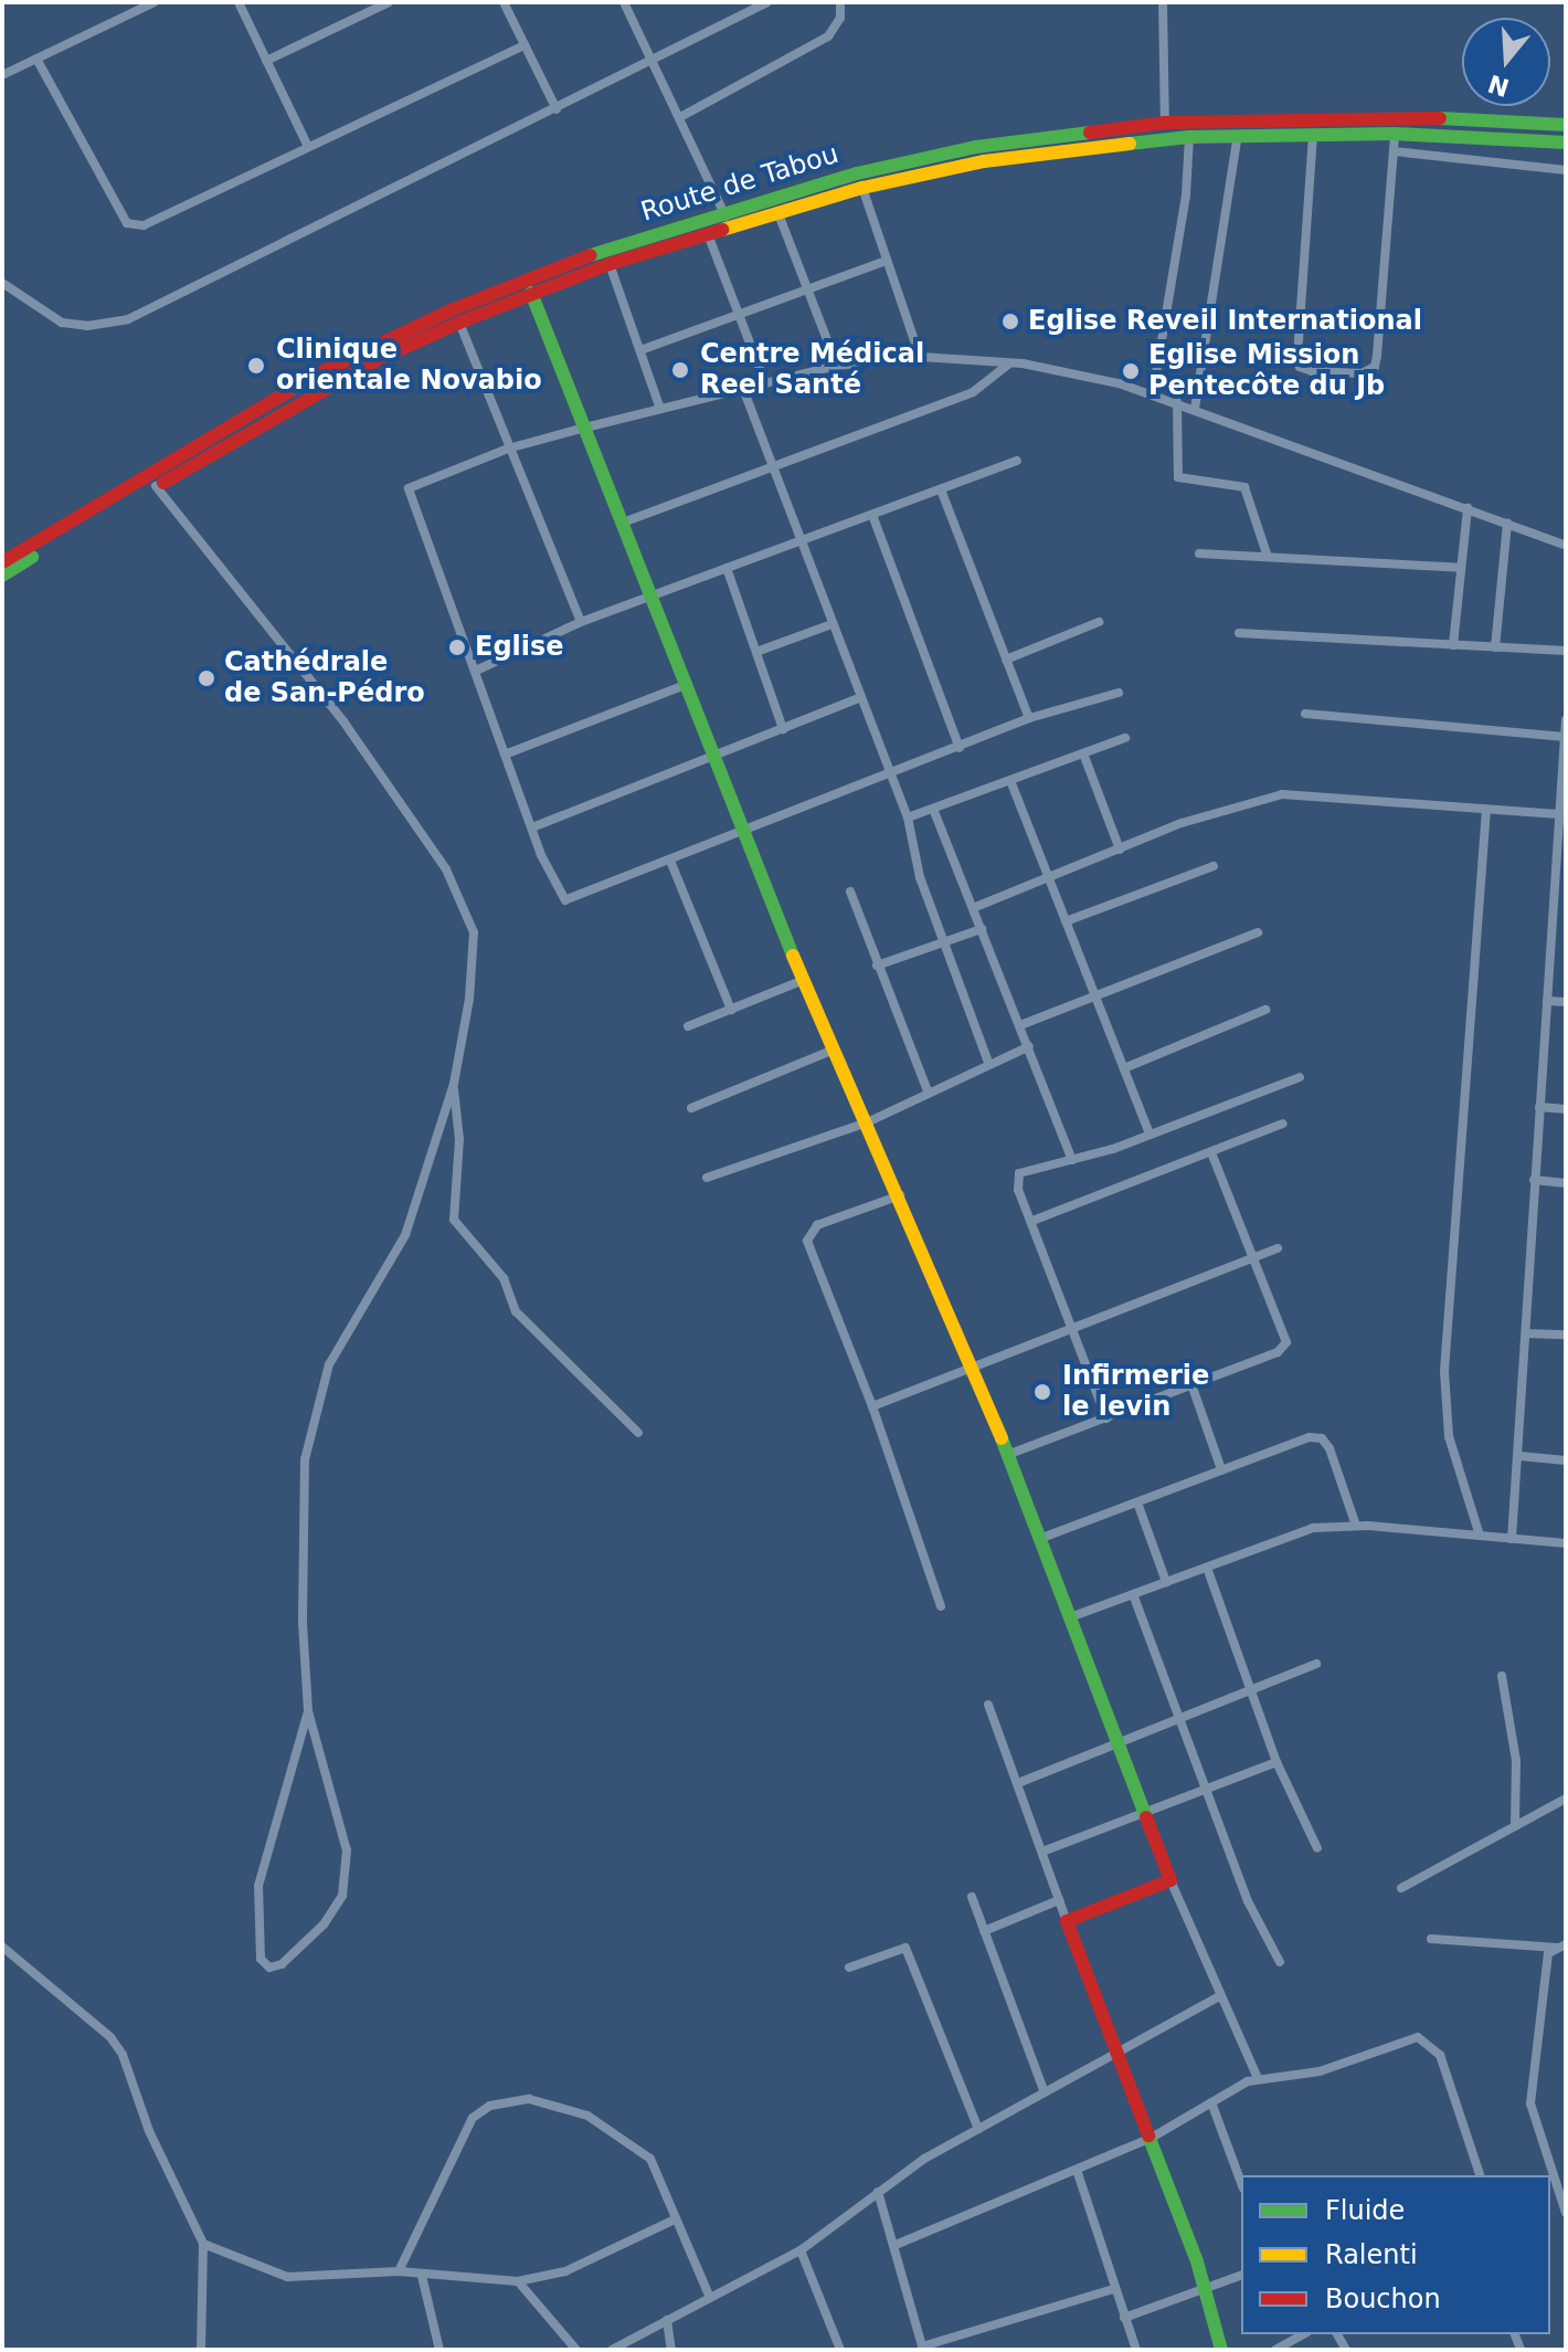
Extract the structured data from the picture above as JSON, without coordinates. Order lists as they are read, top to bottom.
{
  "streets": {
    "main road": ["Route de Tabou"]
  },
  "places": [
    "Eglise Reveil International",
    "Clinique orientale Novabio",
    "Centre Médical Reel Santé",
    "Eglise Mission Pentecôte du Jb",
    "Eglise",
    "Cathédrale de San-Pédro",
    "Infirmerie le levin"
  ],
  "legend": ["Fluide", "Ralenti", "Bouchon"],
  "north": "bottom"
}
